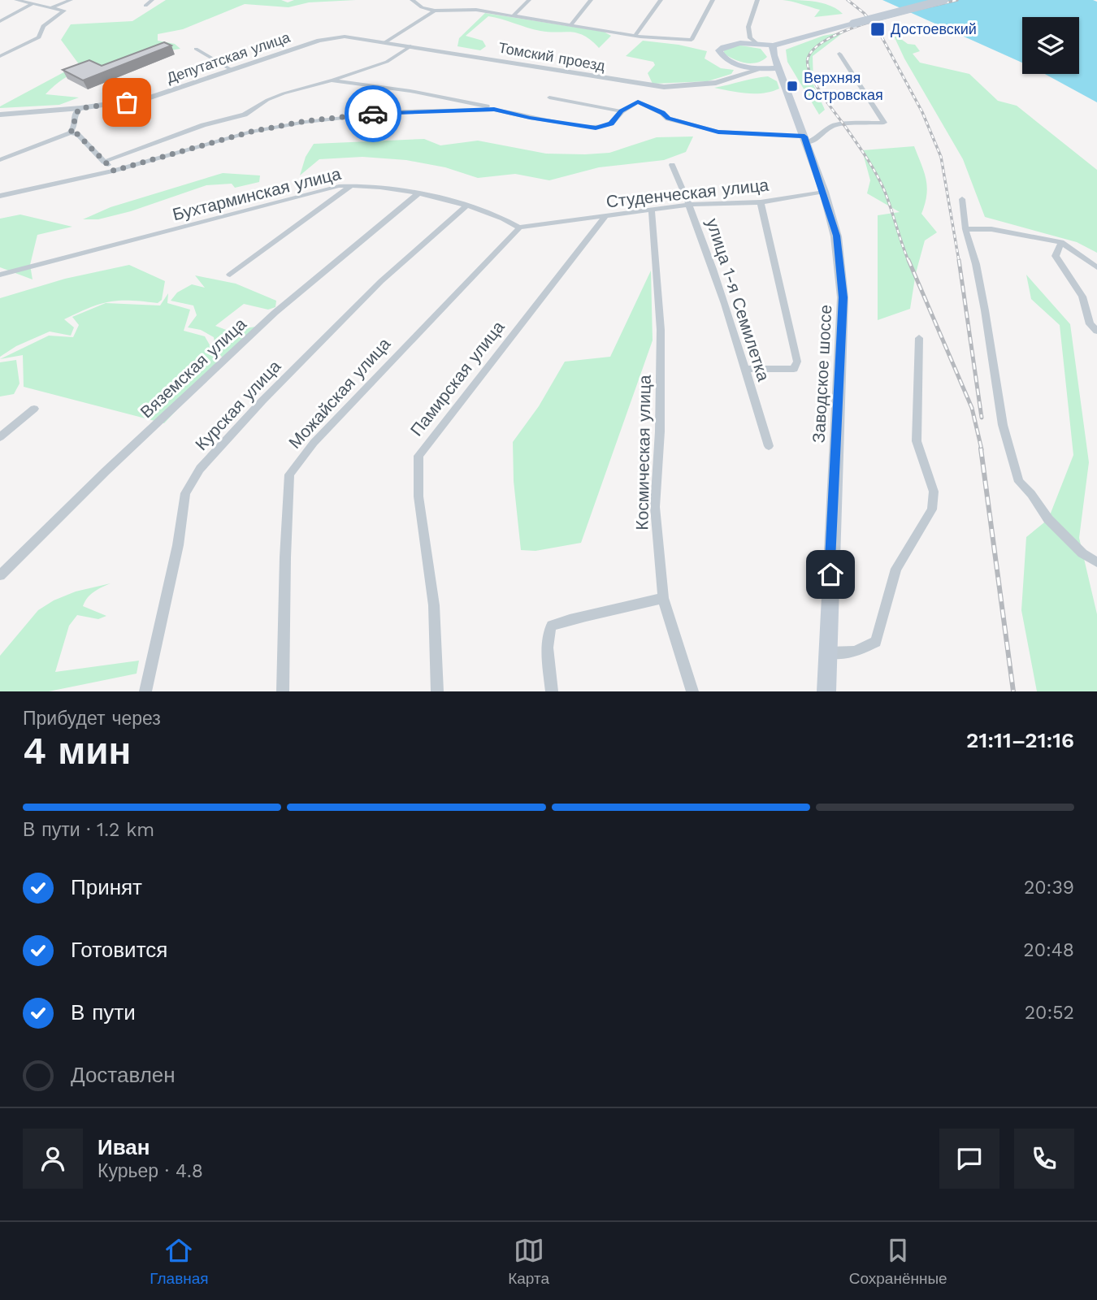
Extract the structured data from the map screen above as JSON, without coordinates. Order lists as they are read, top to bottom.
{
  "streets": {
    "main road": ["Заводское шоссе"],
    "street": [
      "Томский проезд",
      "Депутатская улица",
      "Студенческая улица",
      "Бухтарминская улица",
      "улица 1-я Семилетка",
      "Вяземская улица",
      "Памирская улица",
      "Можайская улица",
      "Курская улица",
      "Космическая улица"
    ]
  },
  "crossings": [
    ["Томский проезд", "Депутатская улица"],
    ["Студенческая улица", "Бухтарминская улица"],
    ["Студенческая улица", "улица 1-я Семилетка"],
    ["Студенческая улица", "Заводское шоссе"],
    ["Студенческая улица", "Памирская улица"],
    ["Студенческая улица", "Можайская улица"],
    ["Студенческая улица", "Космическая улица"],
    ["Бухтарминская улица", "Вяземская улица"],
    ["Бухтарминская улица", "Можайская улица"],
    ["Бухтарминская улица", "Курская улица"]
  ],
  "places": {
    "transit": ["Достоевский", "Верхняя Островская"]
  },
  "page": {
    "heading": ["4 мин", "Прибудет через", "21:11–21:16"],
    "panel": ["Иван", "Курьер · 4.8"],
    "bar": "В пути · 1.2 km",
    "list": [
      ["Принят", "20:39"],
      ["Готовится", "20:48"],
      ["В пути", "20:52"],
      "Доставлен"
    ],
    "tabs": ["Главная", "Карта", "Сохранённые"]
  }
}
